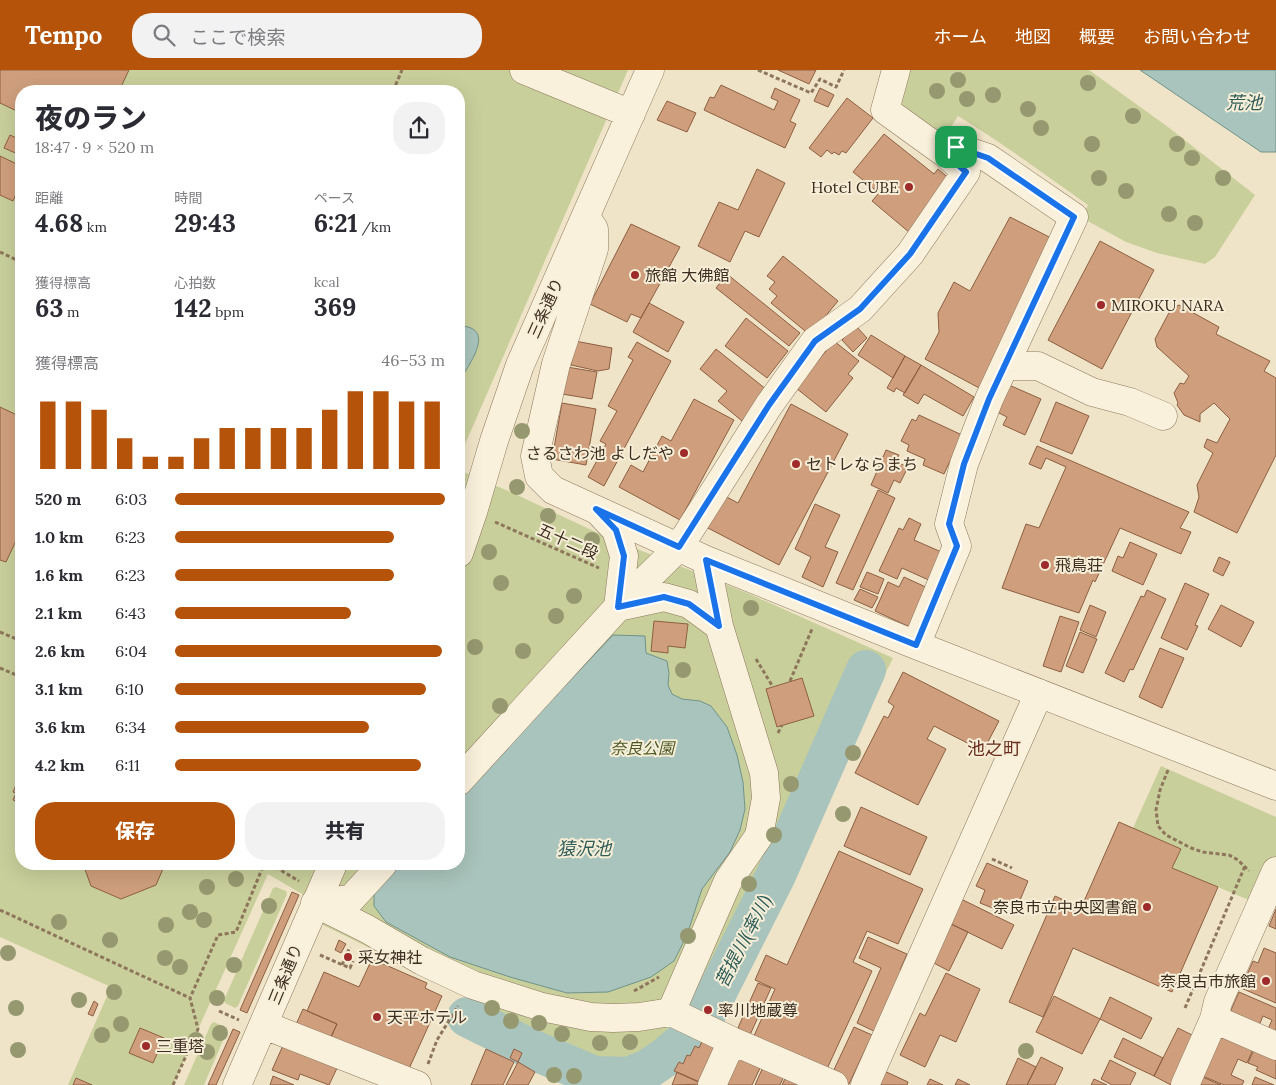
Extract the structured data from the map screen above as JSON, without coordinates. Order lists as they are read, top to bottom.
{
  "streets": {
    "street": ["三条通り"],
    "path": ["五十二段"]
  },
  "districts": ["池之町"],
  "water": ["荒池", "猿沢池", "菩提川(率川)"],
  "parks": ["奈良公園"],
  "places": [
    "Hotel CUBE",
    "旅館 大佛館",
    "MIROKU NARA",
    "さるさわ池 よしだや",
    "セトレならまち",
    "飛鳥荘",
    "奈良市立中央図書館",
    "采女神社",
    "奈良古市旅館",
    "率川地蔵尊",
    "天平ホテル",
    "三重塔"
  ],
  "page": {
    "header": "Tempo",
    "search": "ここで検索",
    "nav": [
      "ホーム",
      "地図",
      "概要",
      "お問い合わせ"
    ],
    "heading": ["夜のラン", "18:47 · 9 × 520 m"],
    "stats": [
      ["距離", "4.68 km"],
      ["時間", "29:43"],
      ["ペース", "6:21 /km"],
      ["獲得標高", "63 m"],
      ["心拍数", "142 bpm"],
      ["kcal", "369"]
    ],
    "chart": ["獲得標高", "46–53 m"],
    "list": [
      {
        "name": "520 m",
        "note": "6:03"
      },
      {
        "name": "1.0 km",
        "note": "6:23"
      },
      {
        "name": "1.6 km",
        "note": "6:23"
      },
      {
        "name": "2.1 km",
        "note": "6:43"
      },
      {
        "name": "2.6 km",
        "note": "6:04"
      },
      {
        "name": "3.1 km",
        "note": "6:10"
      },
      {
        "name": "3.6 km",
        "note": "6:34"
      },
      {
        "name": "4.2 km",
        "note": "6:11"
      }
    ],
    "buttons": ["保存", "共有"]
  }
}
